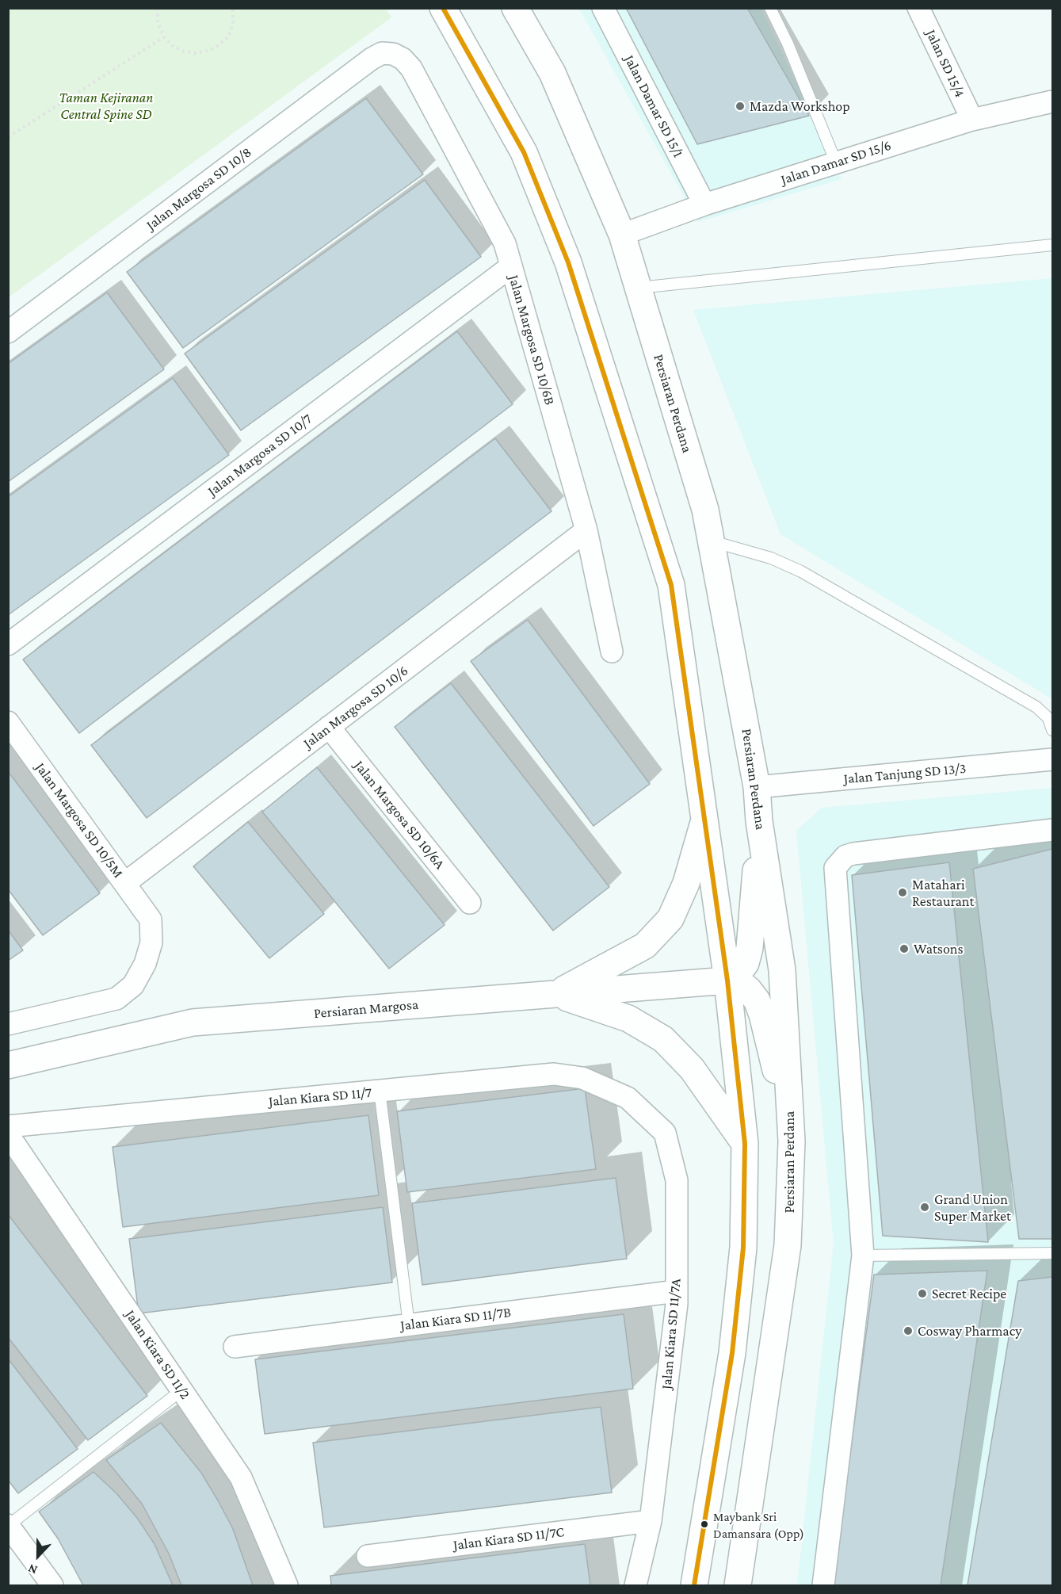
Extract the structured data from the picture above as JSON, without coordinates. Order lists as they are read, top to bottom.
{
  "streets": {
    "main road": ["Persiaran Perdana", "Persiaran Margosa"],
    "street": [
      "Jalan SD 15/4",
      "Jalan Damar SD 15/1",
      "Jalan Damar SD 15/6",
      "Jalan Margosa SD 10/8",
      "Jalan Margosa SD 10/6B",
      "Jalan Margosa SD 10/7",
      "Jalan Margosa SD 10/6",
      "Jalan Tanjung SD 13/3",
      "Jalan Margosa SD 10/6A",
      "Jalan Margosa SD 10/5M",
      "Jalan Kiara SD 11/7",
      "Jalan Kiara SD 11/7B",
      "Jalan Kiara SD 11/7A",
      "Jalan Kiara SD 11/2",
      "Jalan Kiara SD 11/7C"
    ]
  },
  "crossings": [
    ["Jalan SD 15/4", "Jalan Damar SD 15/6"],
    ["Jalan Damar SD 15/1", "Jalan Damar SD 15/6"],
    ["Jalan Damar SD 15/6", "Persiaran Perdana"],
    ["Jalan Margosa SD 10/8", "Jalan Margosa SD 10/6B"],
    ["Jalan Margosa SD 10/6B", "Jalan Margosa SD 10/7"],
    ["Jalan Margosa SD 10/6B", "Jalan Margosa SD 10/6"],
    ["Persiaran Perdana", "Jalan Tanjung SD 13/3"],
    ["Jalan Margosa SD 10/6", "Jalan Margosa SD 10/6A"],
    ["Jalan Margosa SD 10/6", "Jalan Margosa SD 10/5M"],
    ["Jalan Kiara SD 11/7", "Jalan Kiara SD 11/7A"],
    ["Jalan Kiara SD 11/7B", "Jalan Kiara SD 11/7A"],
    ["Jalan Kiara SD 11/7A", "Jalan Kiara SD 11/7C"]
  ],
  "parks": ["Taman Kejiranan Central Spine SD"],
  "places": [
    "Mazda Workshop",
    "Matahari Restaurant",
    "Watsons",
    "Grand Union Super Market",
    "Secret Recipe",
    "Cosway Pharmacy",
    "Maybank Sri Damansara (Opp)"
  ],
  "north": "bottom"
}
